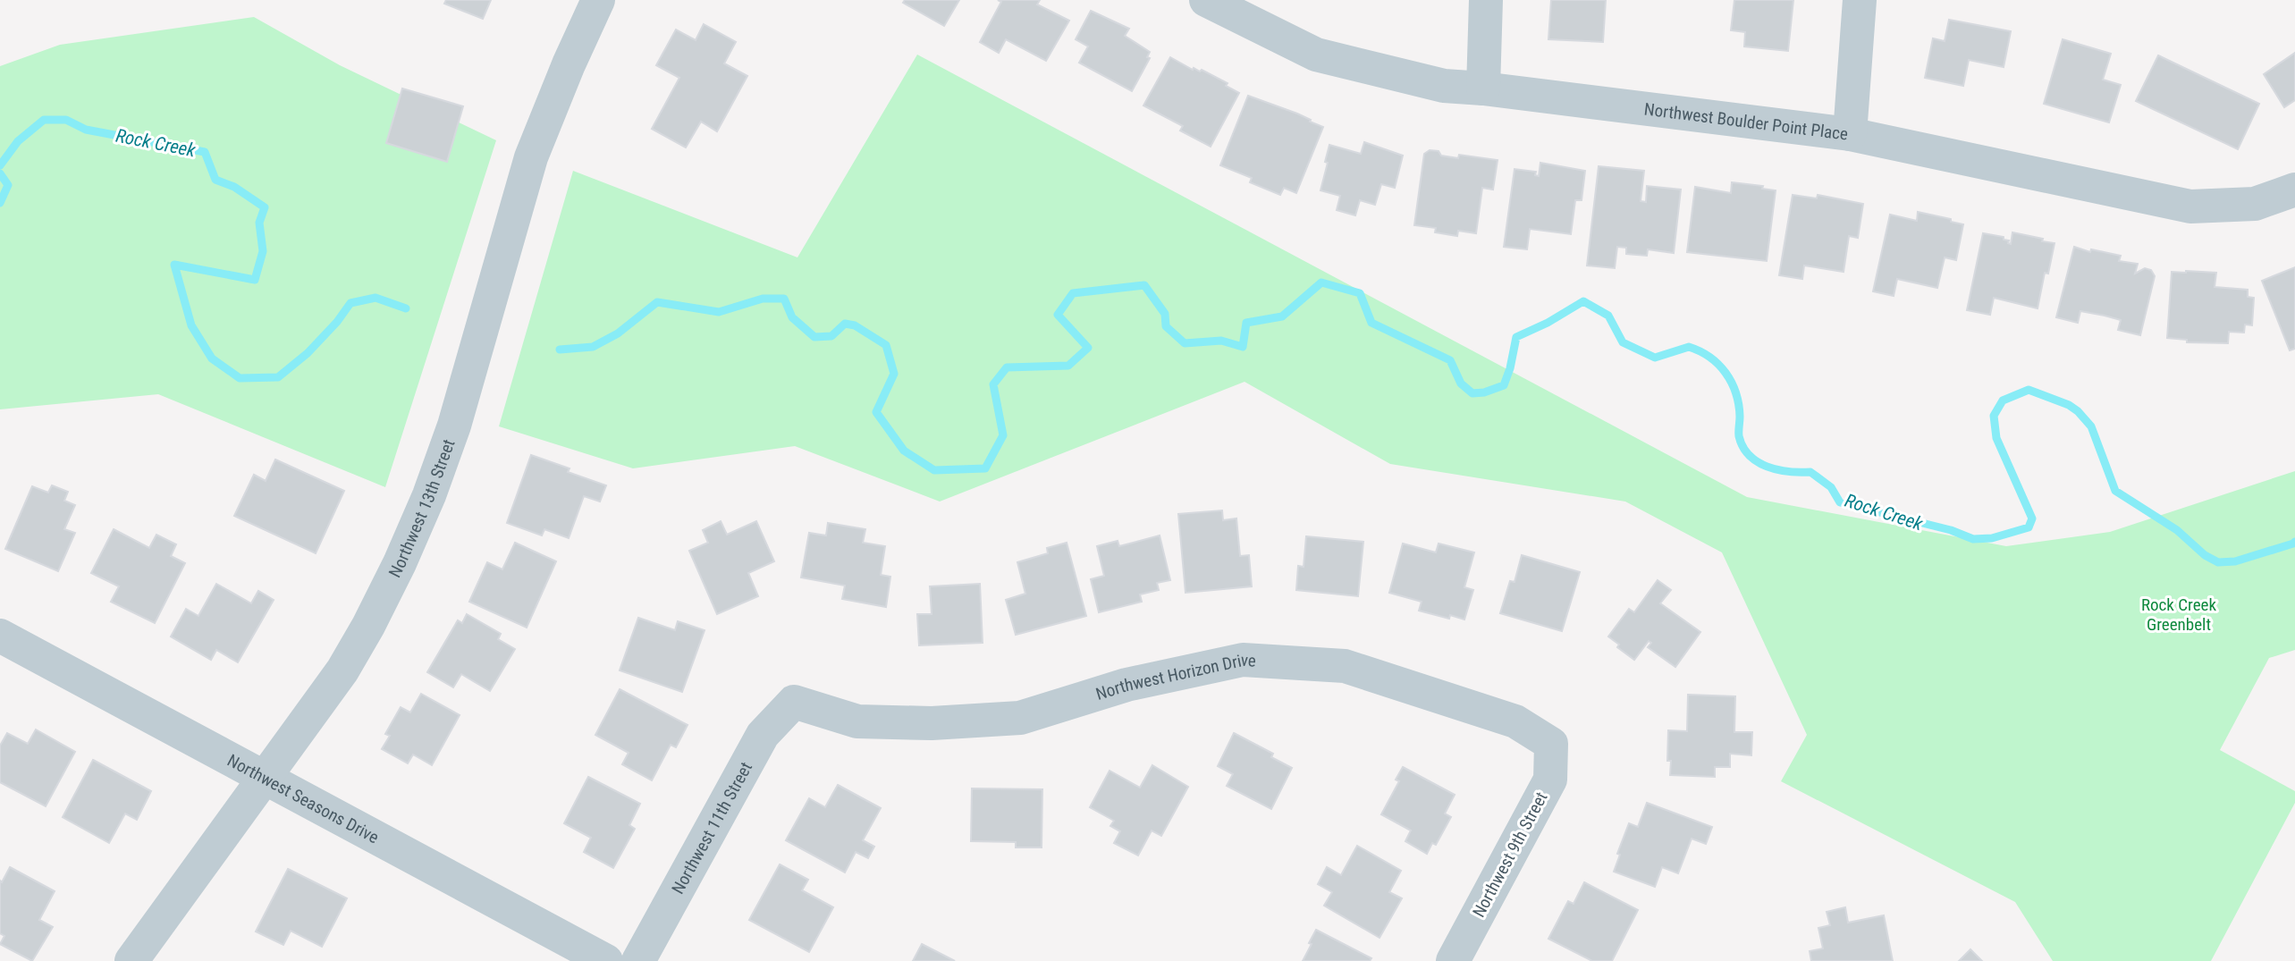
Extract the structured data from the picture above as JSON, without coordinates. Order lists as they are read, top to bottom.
{
  "streets": {
    "street": [
      "Northwest Boulder Point Place",
      "Northwest 13th Street",
      "Northwest Horizon Drive",
      "Northwest Seasons Drive",
      "Northwest 11th Street",
      "Northwest 9th Street"
    ]
  },
  "crossings": [
    ["Northwest 13th Street", "Northwest Seasons Drive"],
    ["Northwest Horizon Drive", "Northwest 11th Street"],
    ["Northwest Horizon Drive", "Northwest 9th Street"]
  ],
  "water": ["Rock Creek"],
  "parks": ["Rock Creek Greenbelt"]
}
